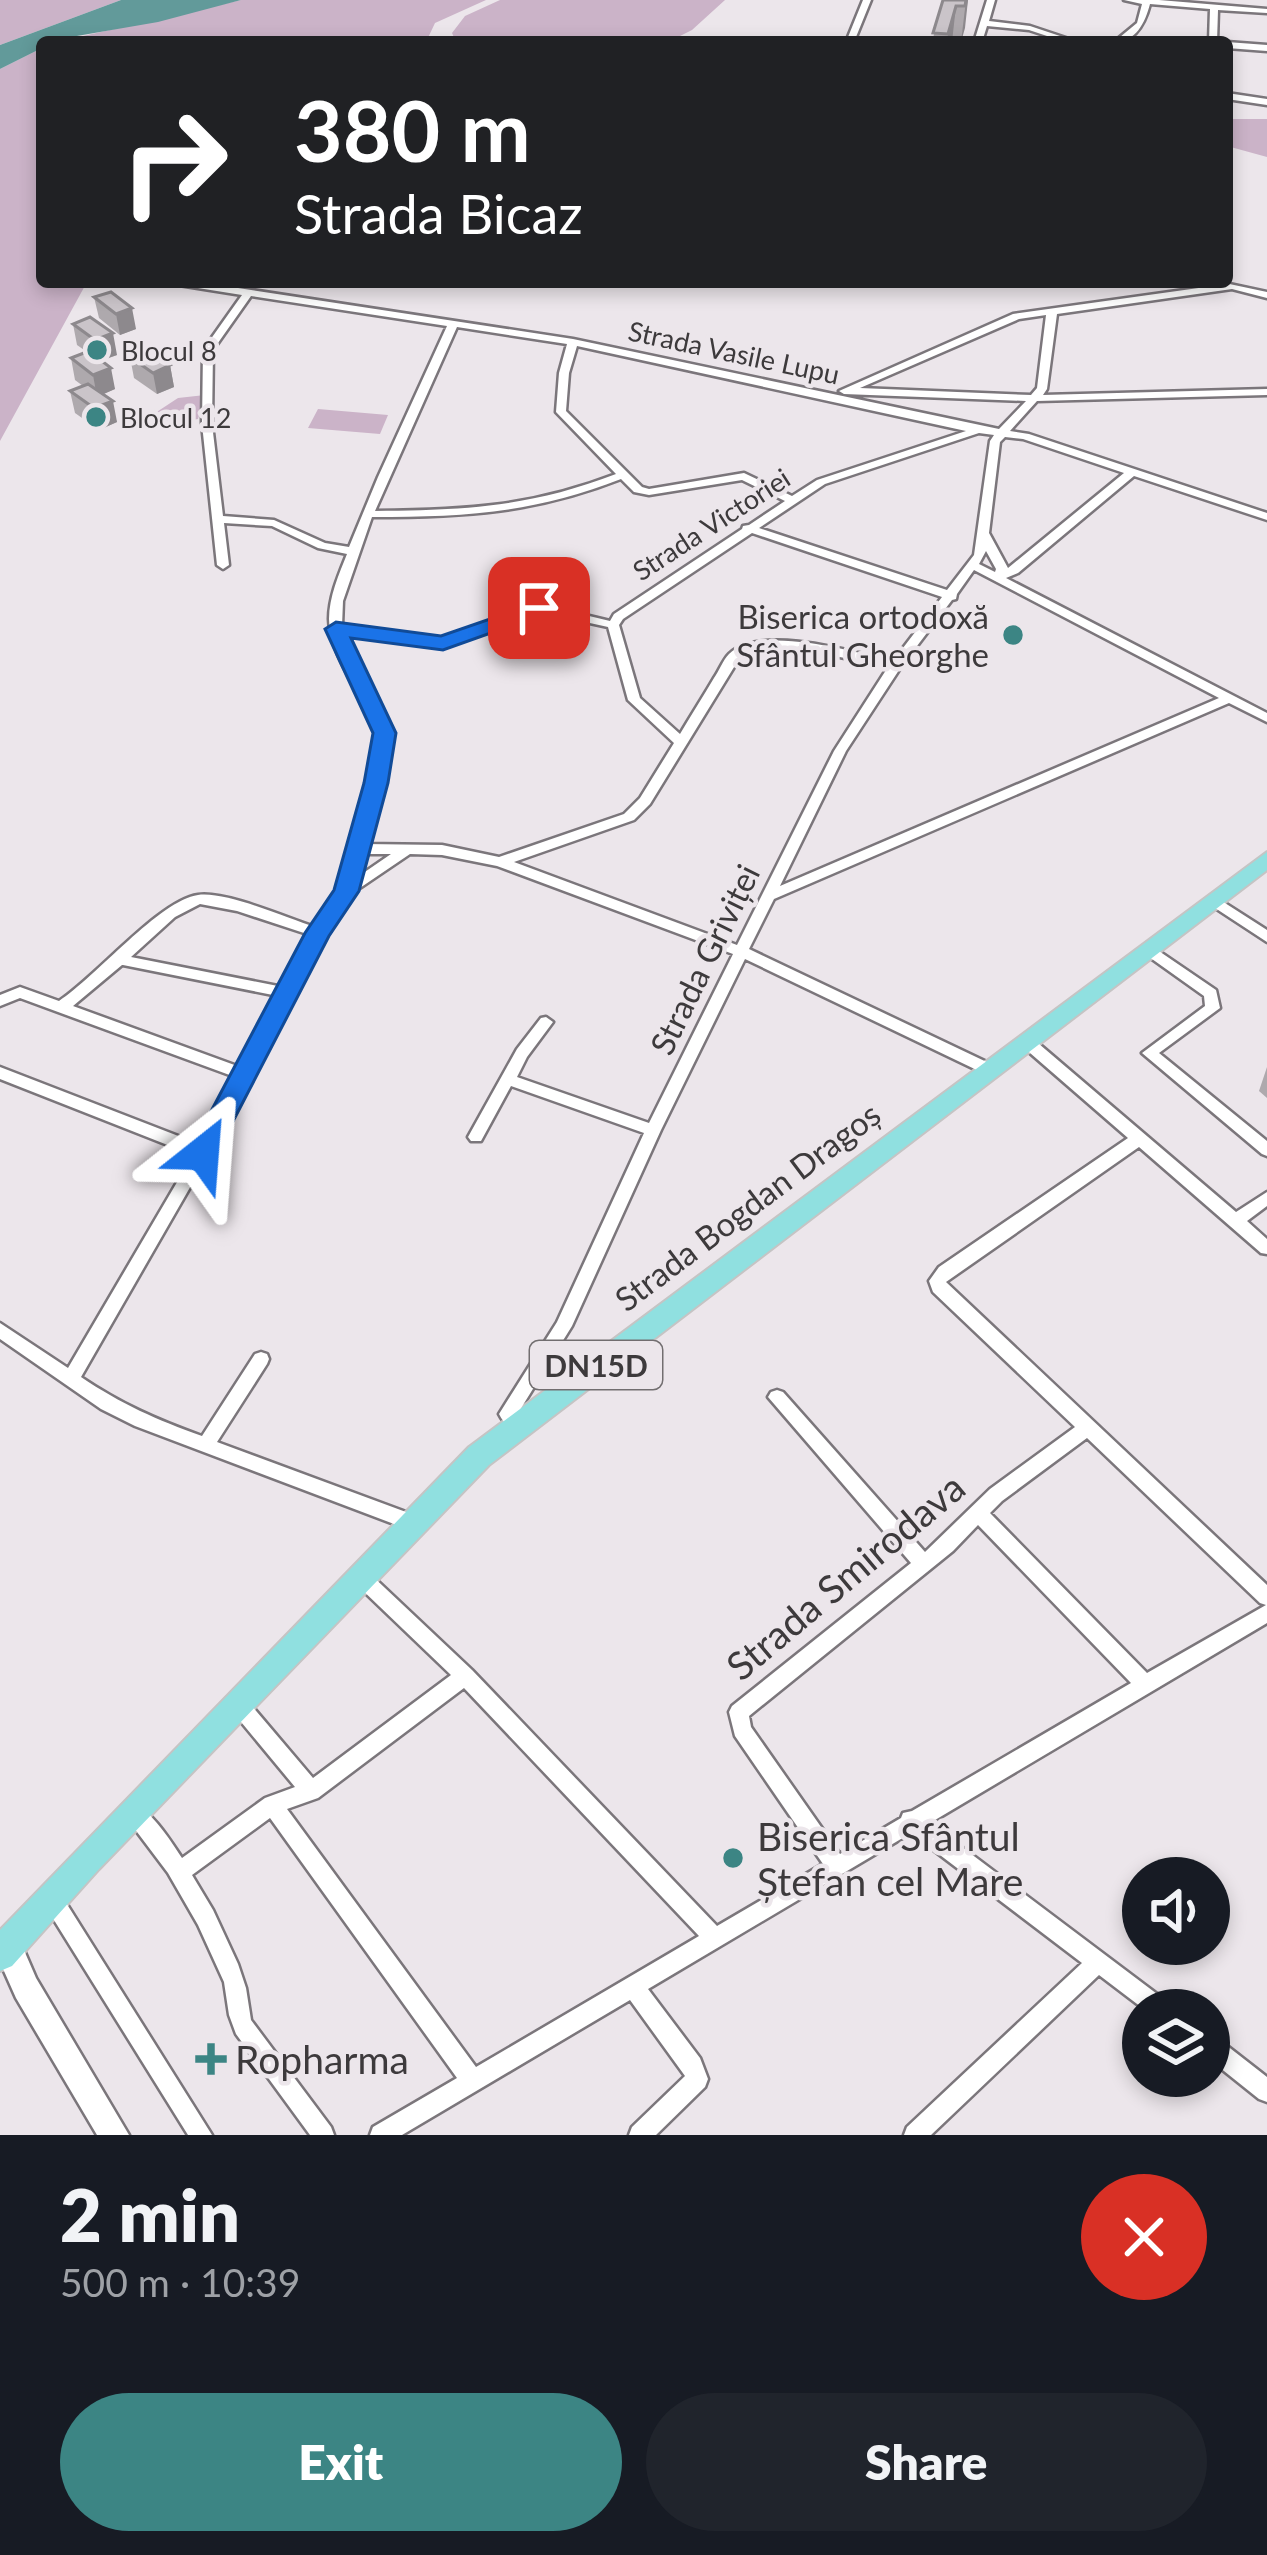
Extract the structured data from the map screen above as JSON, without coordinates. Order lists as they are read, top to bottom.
{
  "streets": {
    "main road": ["Strada Bogdan Dragoș", "DN15D"],
    "street": [
      "Strada Vasile Lupu",
      "Strada Victoriei",
      "Strada Griviței",
      "Strada Smirodava"
    ]
  },
  "crossings": [
    ["Strada Vasile Lupu", "Strada Victoriei"],
    ["Strada Vasile Lupu", "Strada Griviței"],
    ["Strada Griviței", "Strada Bogdan Dragoș"]
  ],
  "places": {
    "other": [
      "Blocul 8",
      "Blocul 12",
      "Biserica ortodoxă Sfântul Gheorghe",
      "Biserica Sfântul Ștefan cel Mare"
    ],
    "health": ["Ropharma"]
  },
  "page": {
    "turn": ["380 m", "Strada Bicaz"],
    "heading": ["2 min", "500 m · 10:39"],
    "buttons": ["Exit", "Share"]
  }
}
